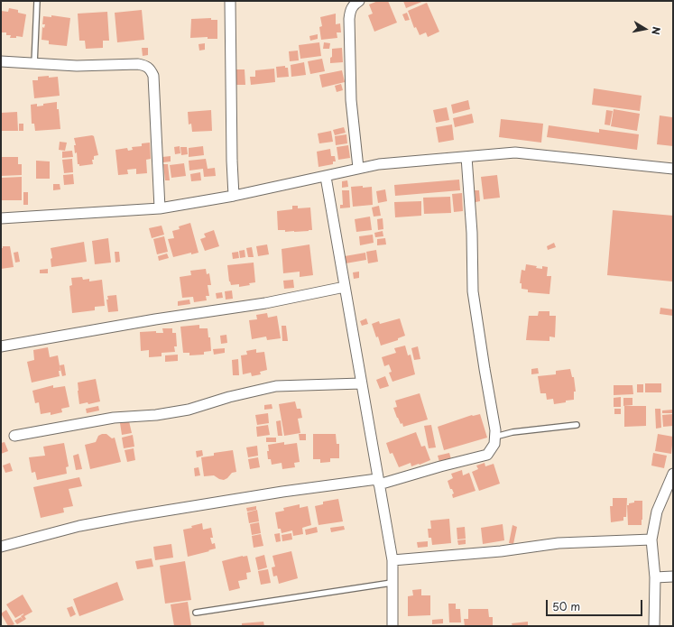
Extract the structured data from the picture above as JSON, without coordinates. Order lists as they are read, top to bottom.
{
  "scale_bar": "50 m",
  "north": "right"
}
